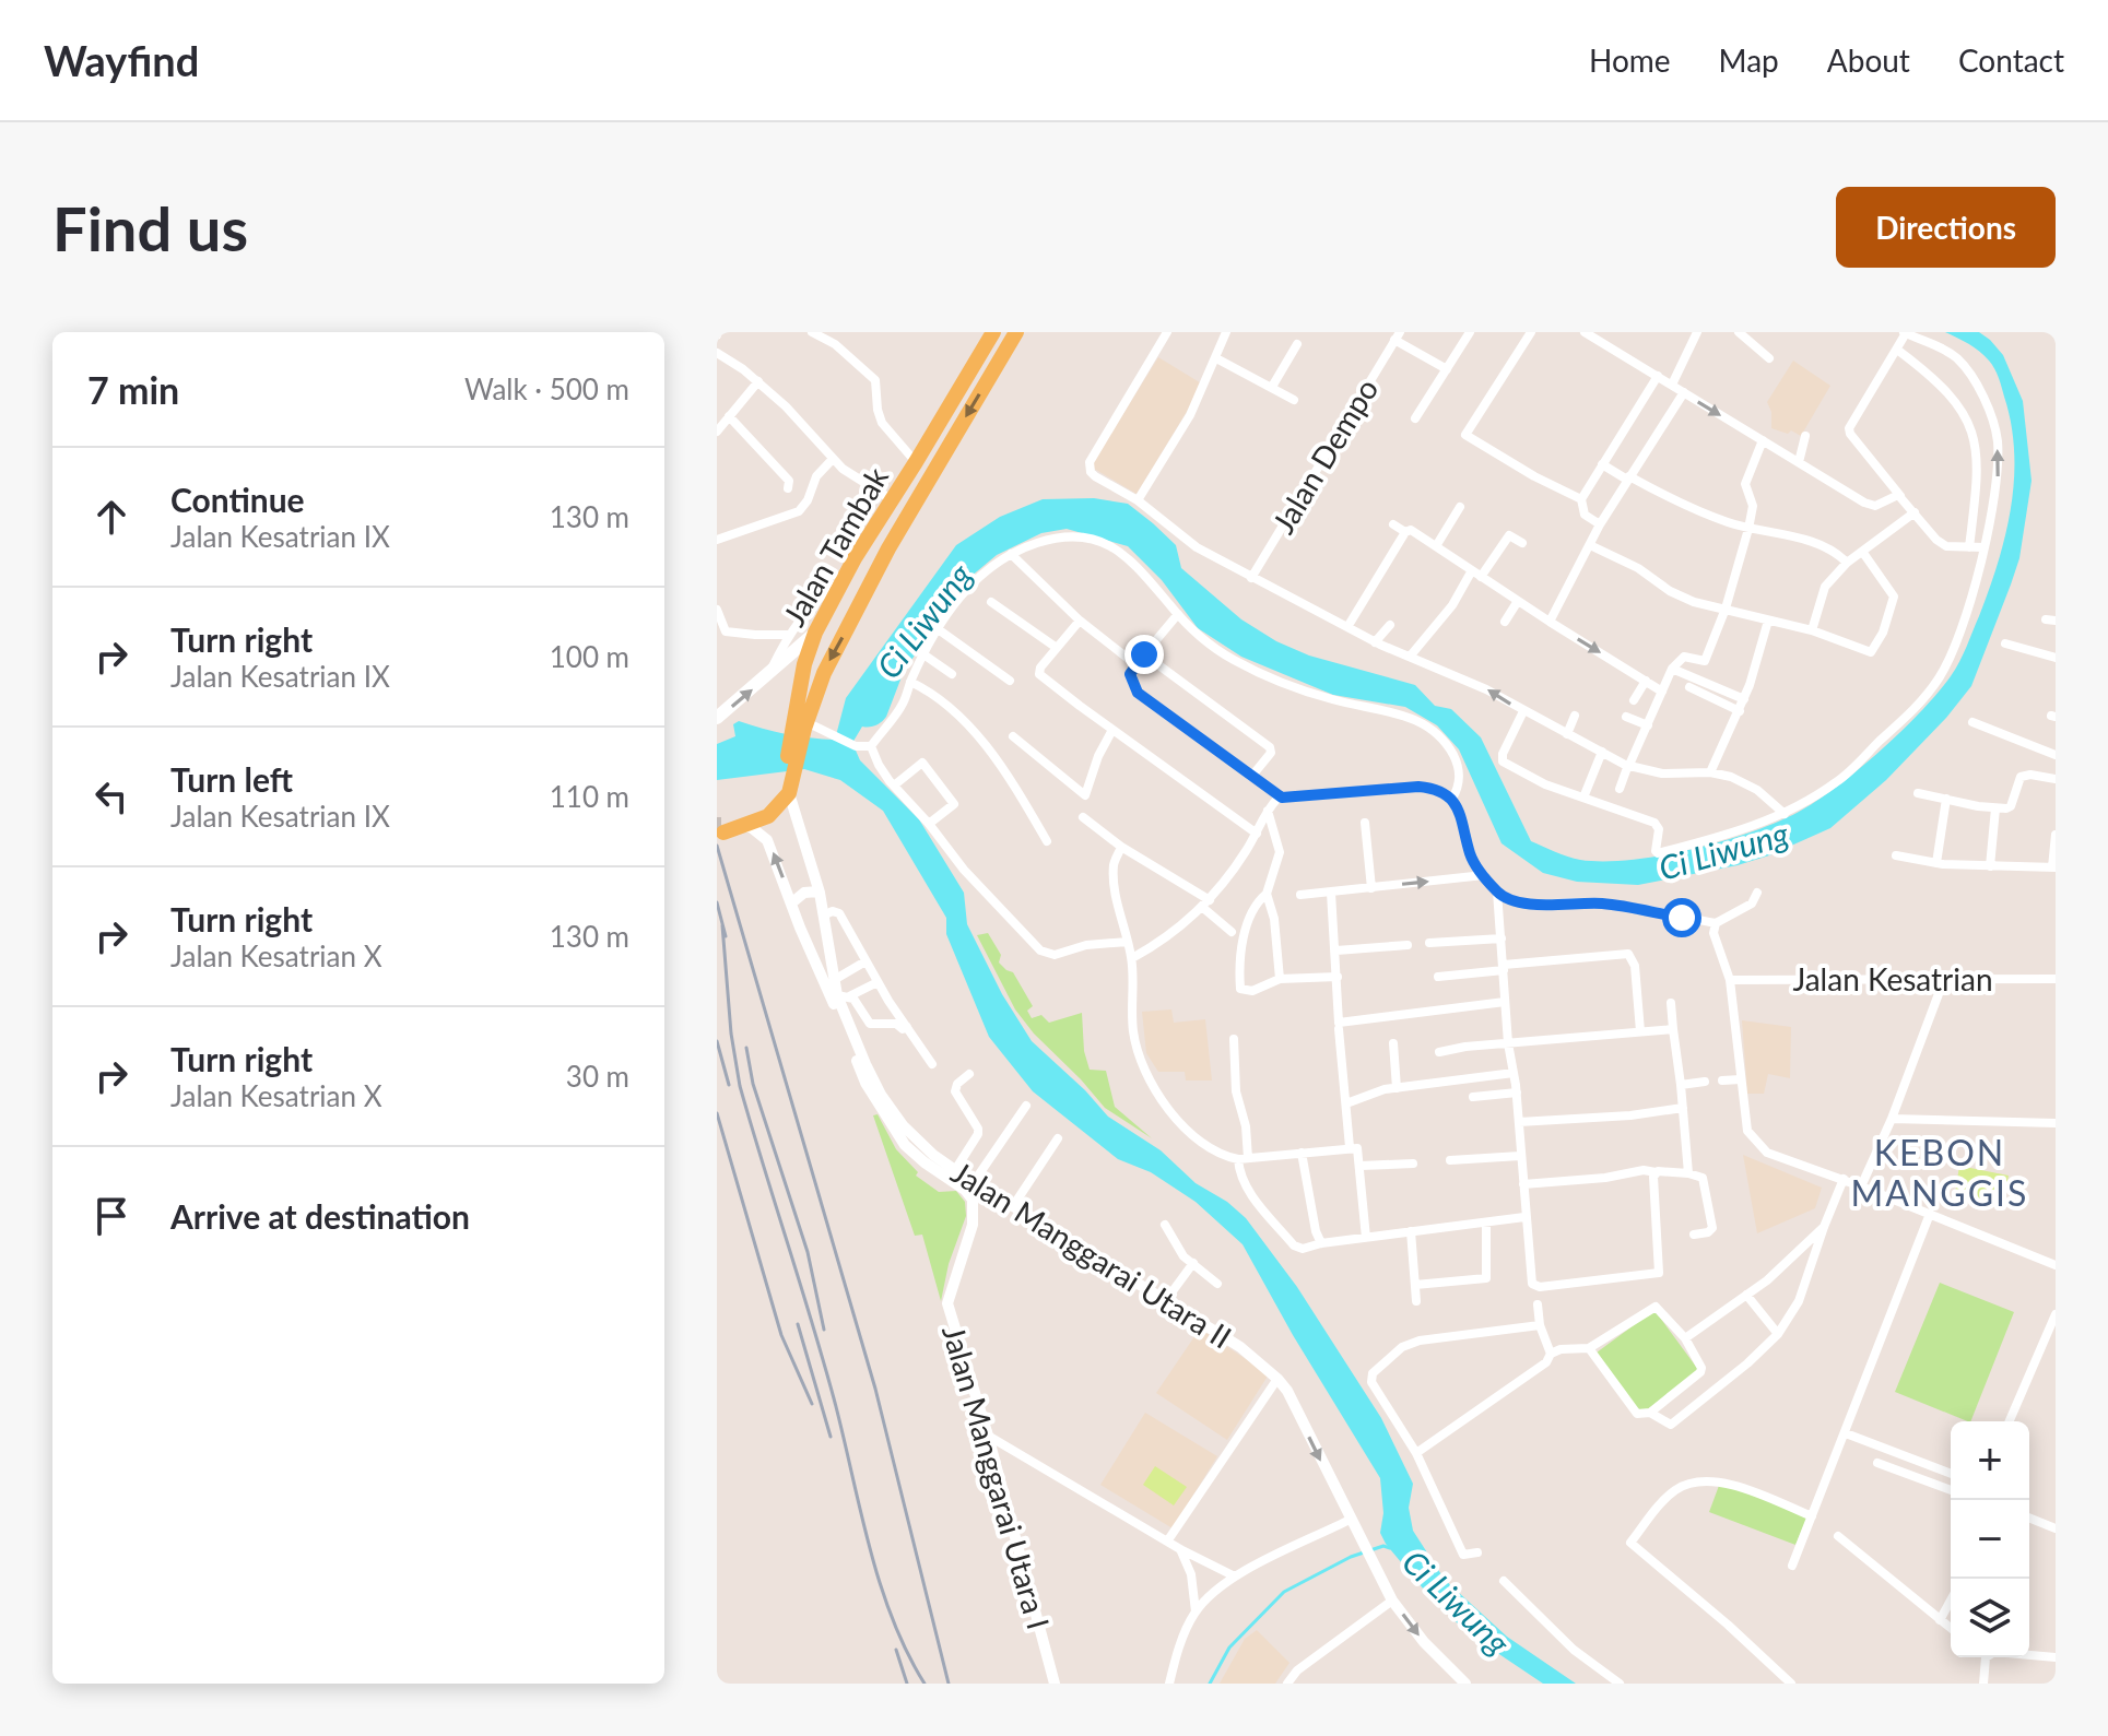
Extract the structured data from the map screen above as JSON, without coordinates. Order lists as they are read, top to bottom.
{
  "streets": {
    "main road": ["Jalan Tambak"],
    "street": [
      "Jalan Dempo",
      "Jalan Kesatrian",
      "Jalan Manggarai Utara II",
      "Jalan Manggarai Utara I"
    ]
  },
  "crossings": [
    ["Jalan Tambak", "Jalan Manggarai Utara II"],
    ["Jalan Tambak", "Jalan Manggarai Utara I"]
  ],
  "districts": ["KEBON MANGGIS"],
  "water": ["Ci Liwung"],
  "page": {
    "header": "Wayfind",
    "nav": [
      "Home",
      "Map",
      "About",
      "Contact"
    ],
    "buttons": "Directions",
    "title": "Find us",
    "heading": ["7 min", "Walk · 500 m"],
    "list": [
      ["Continue", "Jalan Kesatrian IX", "130 m"],
      ["Turn right", "Jalan Kesatrian IX", "100 m"],
      ["Turn left", "Jalan Kesatrian IX", "110 m"],
      ["Turn right", "Jalan Kesatrian X", "130 m"],
      ["Turn right", "Jalan Kesatrian X", "30 m"],
      "Arrive at destination"
    ],
    "map_buttons": ["+", "−"]
  }
}
